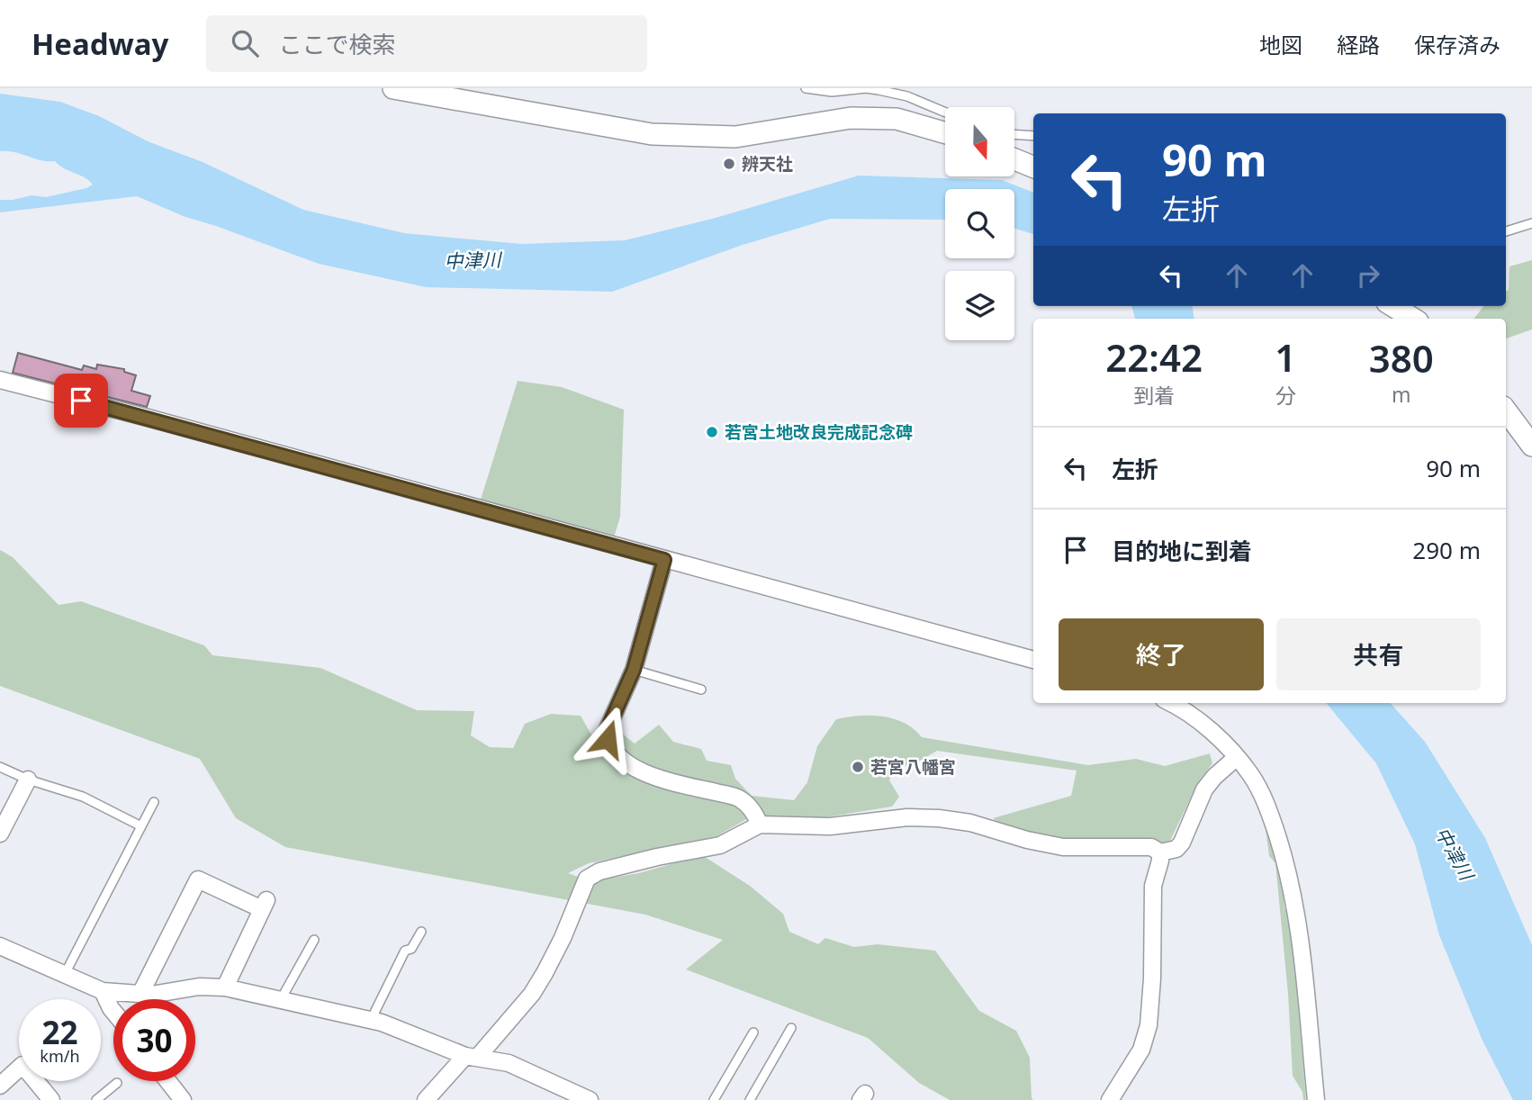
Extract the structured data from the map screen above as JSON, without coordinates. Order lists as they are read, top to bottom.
{
  "water": ["中津川"],
  "places": ["辨天社", "若宮土地改良完成記念碑", "若宮八幡宮"],
  "north": "bottom",
  "page": {
    "header": "Headway",
    "search": "ここで検索",
    "nav": ["地図", "経路", "保存済み"],
    "turn": ["90 m", "左折"],
    "eta": [
      "22:42",
      "到着",
      "1",
      "分",
      "380",
      "m"
    ],
    "list": [
      {
        "name": "左折",
        "value": "90 m"
      },
      {
        "name": "目的地に到着",
        "value": "290 m"
      }
    ],
    "buttons": ["終了", "共有"],
    "speed": "22 km/h",
    "limit": "30"
  }
}
